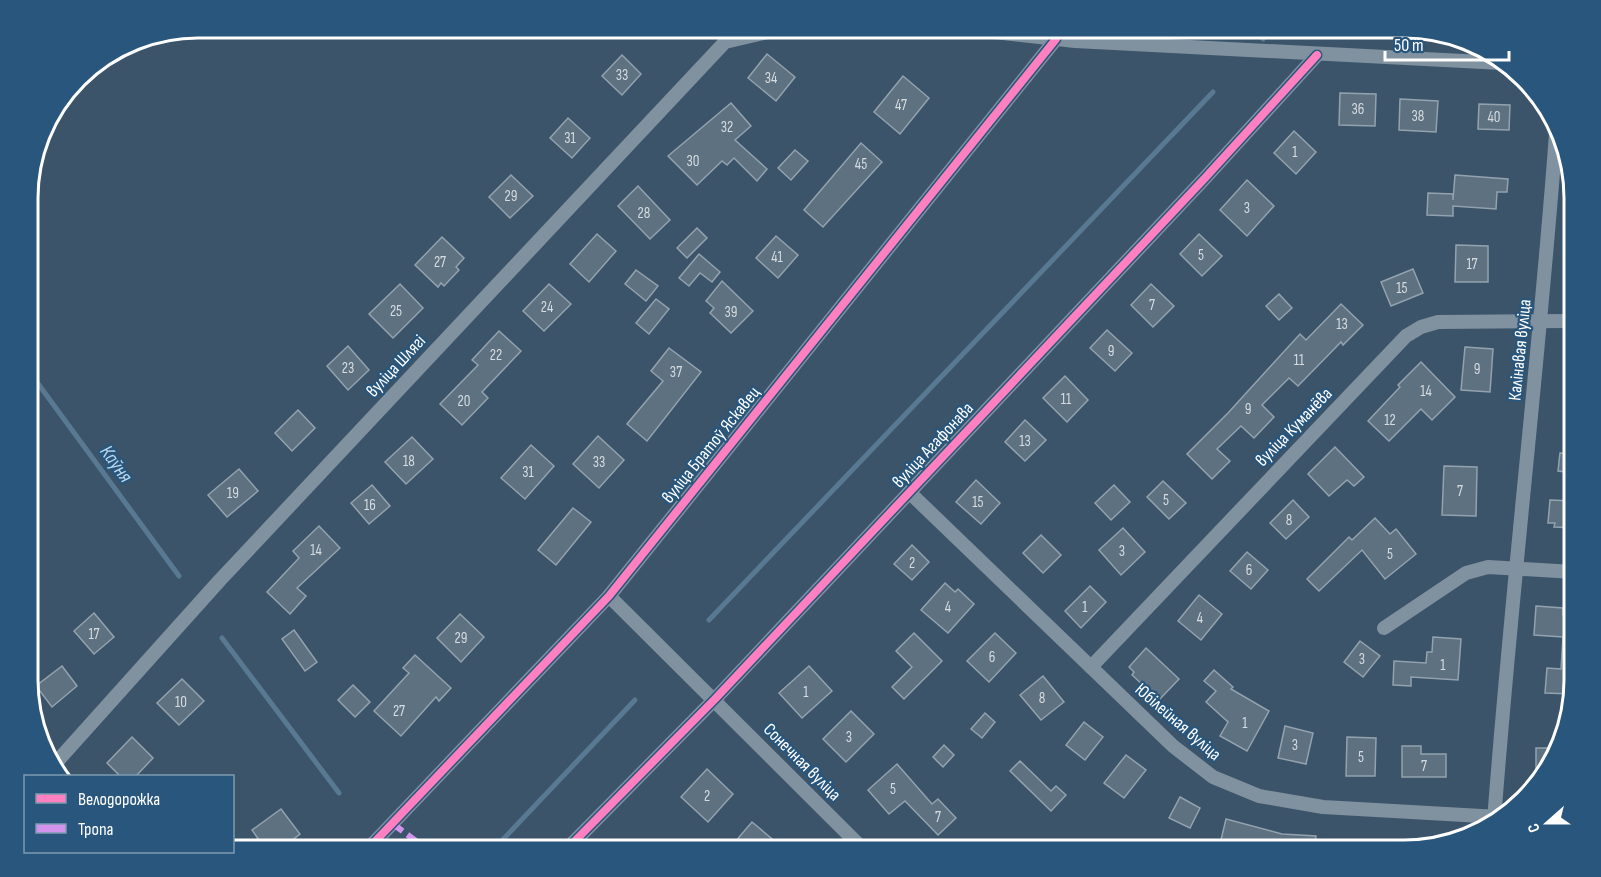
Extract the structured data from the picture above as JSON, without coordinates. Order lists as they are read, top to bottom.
{
  "streets": {
    "street": [
      "Калінавая вуліца",
      "вуліца Шлягі",
      "вуліца Куманёва",
      "вуліца Братоў Яскавец",
      "вуліца Агафонава",
      "Юбілейная вуліца",
      "Сонечная вуліца"
    ]
  },
  "crossings": [
    ["Калінавая вуліца", "вуліца Куманёва"],
    ["вуліца Куманёва", "Юбілейная вуліца"],
    ["вуліца Братоў Яскавец", "Сонечная вуліца"],
    ["вуліца Агафонава", "Юбілейная вуліца"],
    ["вуліца Агафонава", "Сонечная вуліца"]
  ],
  "water": ["Каўня"],
  "house_numbers": [
    "33",
    "34",
    "47",
    "36",
    "38",
    "40",
    "32",
    "31",
    "1",
    "30",
    "45",
    "29",
    "3",
    "28",
    "5",
    "41",
    "27",
    "17",
    "15",
    "7",
    "24",
    "25",
    "39",
    "13",
    "9",
    "22",
    "11",
    "23",
    "9",
    "37",
    "14",
    "11",
    "20",
    "9",
    "12",
    "13",
    "18",
    "33",
    "31",
    "7",
    "19",
    "5",
    "15",
    "16",
    "8",
    "14",
    "3",
    "5",
    "2",
    "6",
    "4",
    "1",
    "4",
    "17",
    "29",
    "6",
    "3",
    "1",
    "1",
    "8",
    "10",
    "27",
    "1",
    "3",
    "3",
    "5",
    "7",
    "5",
    "2",
    "7"
  ],
  "legend": ["Велодорожка", "Тропа"],
  "scale_bar": "50 m",
  "north": "left"
}
